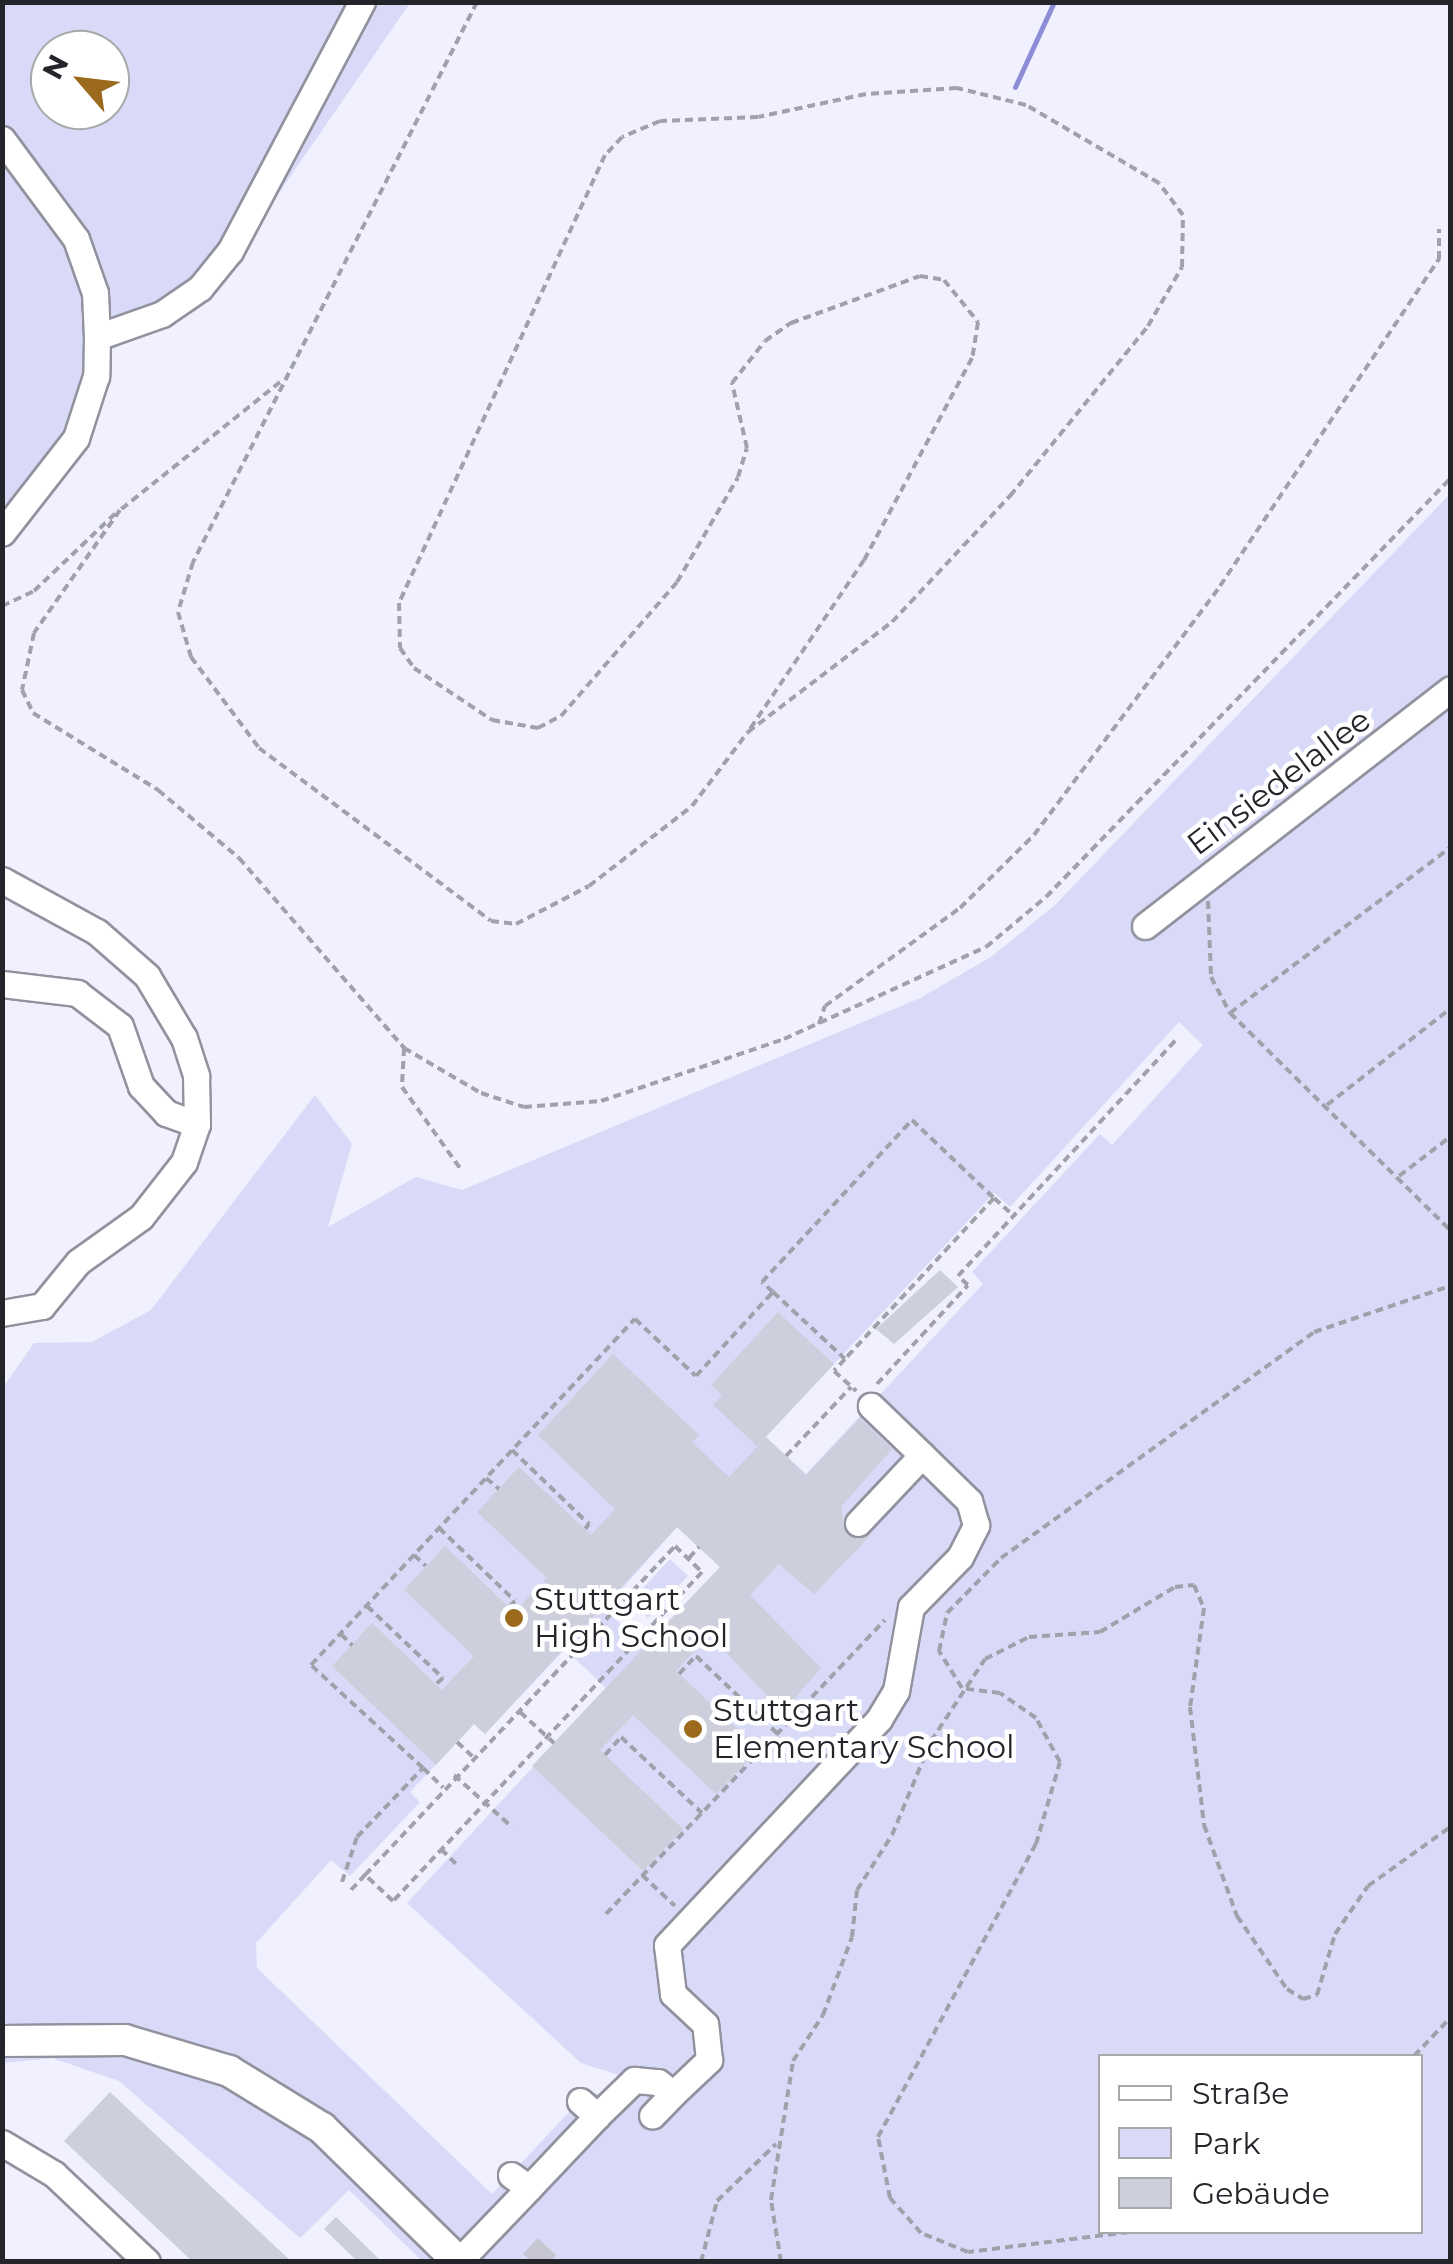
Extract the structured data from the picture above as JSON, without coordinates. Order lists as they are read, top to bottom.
{
  "streets": {
    "street": ["Einsiedelallee"]
  },
  "places": ["Stuttgart High School", "Stuttgart Elementary School"],
  "legend": ["Straße", "Park", "Gebäude"],
  "north": "top left"
}
